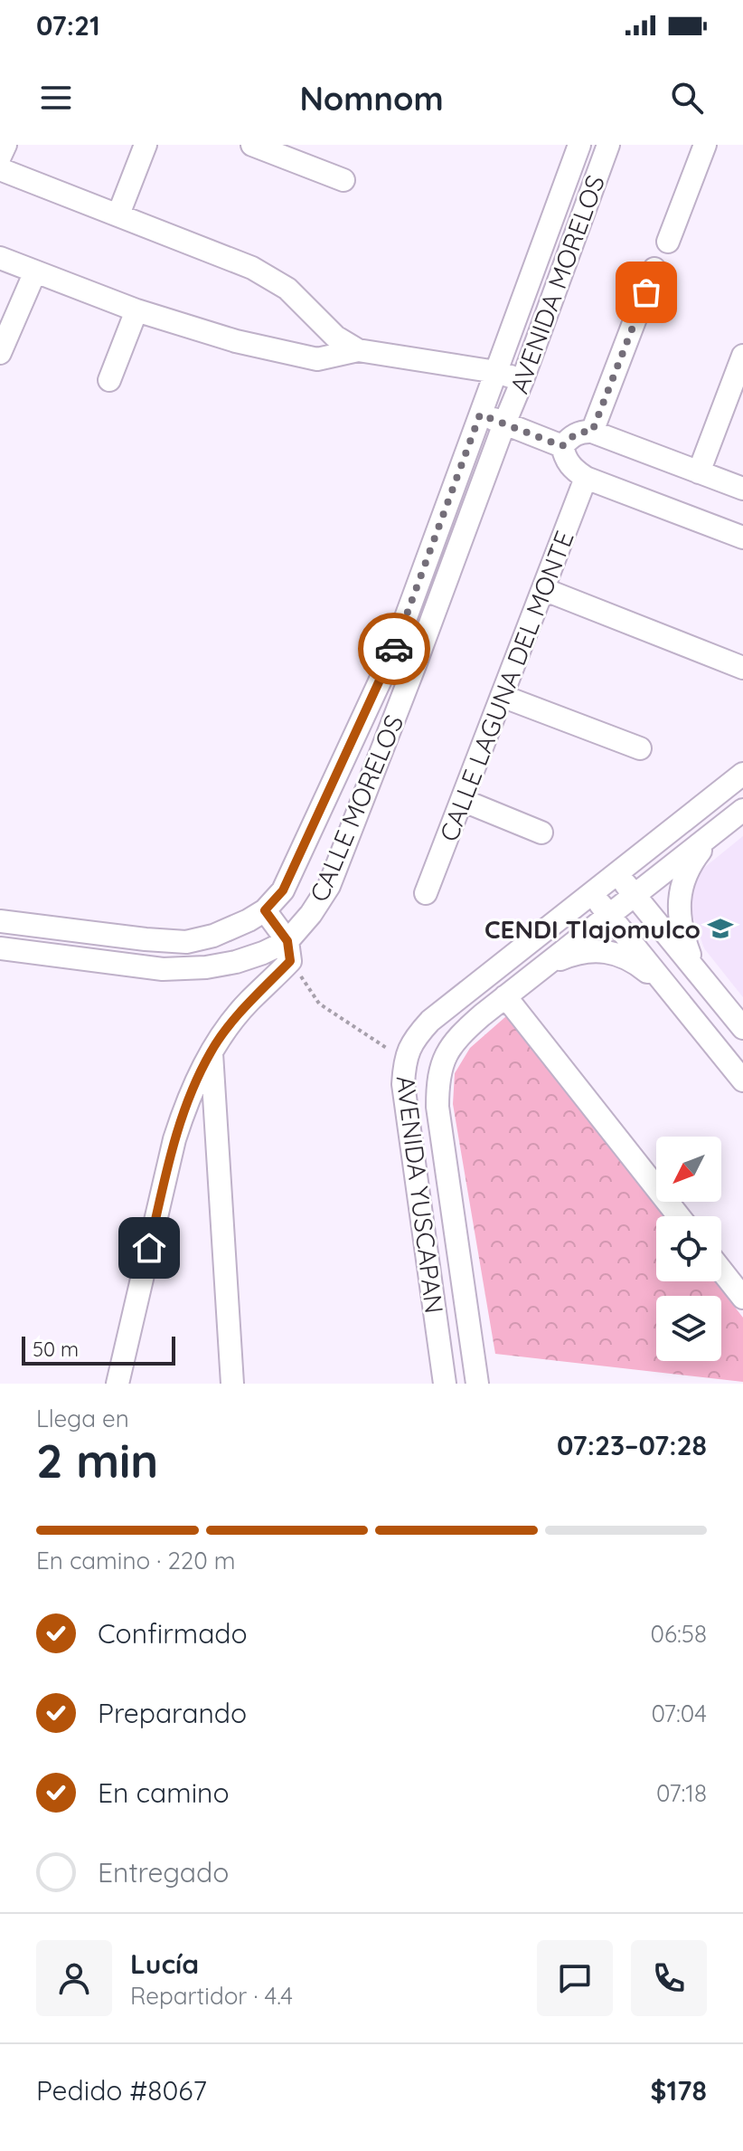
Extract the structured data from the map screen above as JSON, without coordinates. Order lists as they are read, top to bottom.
{
  "streets": {
    "street": [
      "AVENIDA MORELOS",
      "CALLE LAGUNA DEL MONTE",
      "CALLE MORELOS",
      "AVENIDA YUSCAPAN"
    ]
  },
  "crossings": [
    ["AVENIDA MORELOS", "CALLE MORELOS"]
  ],
  "places": {
    "school or university": ["CENDI Tlajomulco"]
  },
  "scale_bar": "50 m",
  "north": "bottom left",
  "page": {
    "status": "07:21",
    "header": "Nomnom",
    "scale": "50 m",
    "heading": ["2 min", "Llega en", "07:23–07:28"],
    "panel": [
      "Lucía",
      "Repartidor · 4.4",
      "Pedido #8067",
      "$178"
    ],
    "bar": "En camino · 220 m",
    "list": [
      ["Confirmado", "06:58"],
      ["Preparando", "07:04"],
      ["En camino", "07:18"],
      "Entregado"
    ]
  }
}
